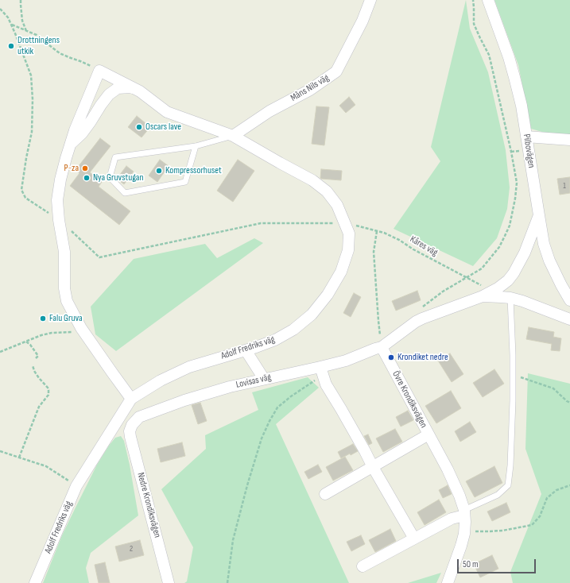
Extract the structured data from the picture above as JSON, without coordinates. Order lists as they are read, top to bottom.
{
  "streets": {
    "street": [
      "Måns Nils väg",
      "Pilbovägen",
      "Adolf Fredriks väg",
      "Lovisas väg",
      "Övre Krondiksvägen",
      "Nedre Krondiksvägen"
    ],
    "path": ["Kåres väg"]
  },
  "crossings": [
    ["Måns Nils väg", "Adolf Fredriks väg"],
    ["Kåres väg", "Adolf Fredriks väg"],
    ["Lovisas väg", "Övre Krondiksvägen"],
    ["Lovisas väg", "Nedre Krondiksvägen"]
  ],
  "places": [
    "Drottningens utkik",
    "Oscars lave",
    "P-za",
    "Kompressorhuset",
    "Nya Gruvstugan",
    "Falu Gruva",
    "Krondiket nedre"
  ],
  "house_numbers": ["1", "2"],
  "scale_bar": "50 m"
}
